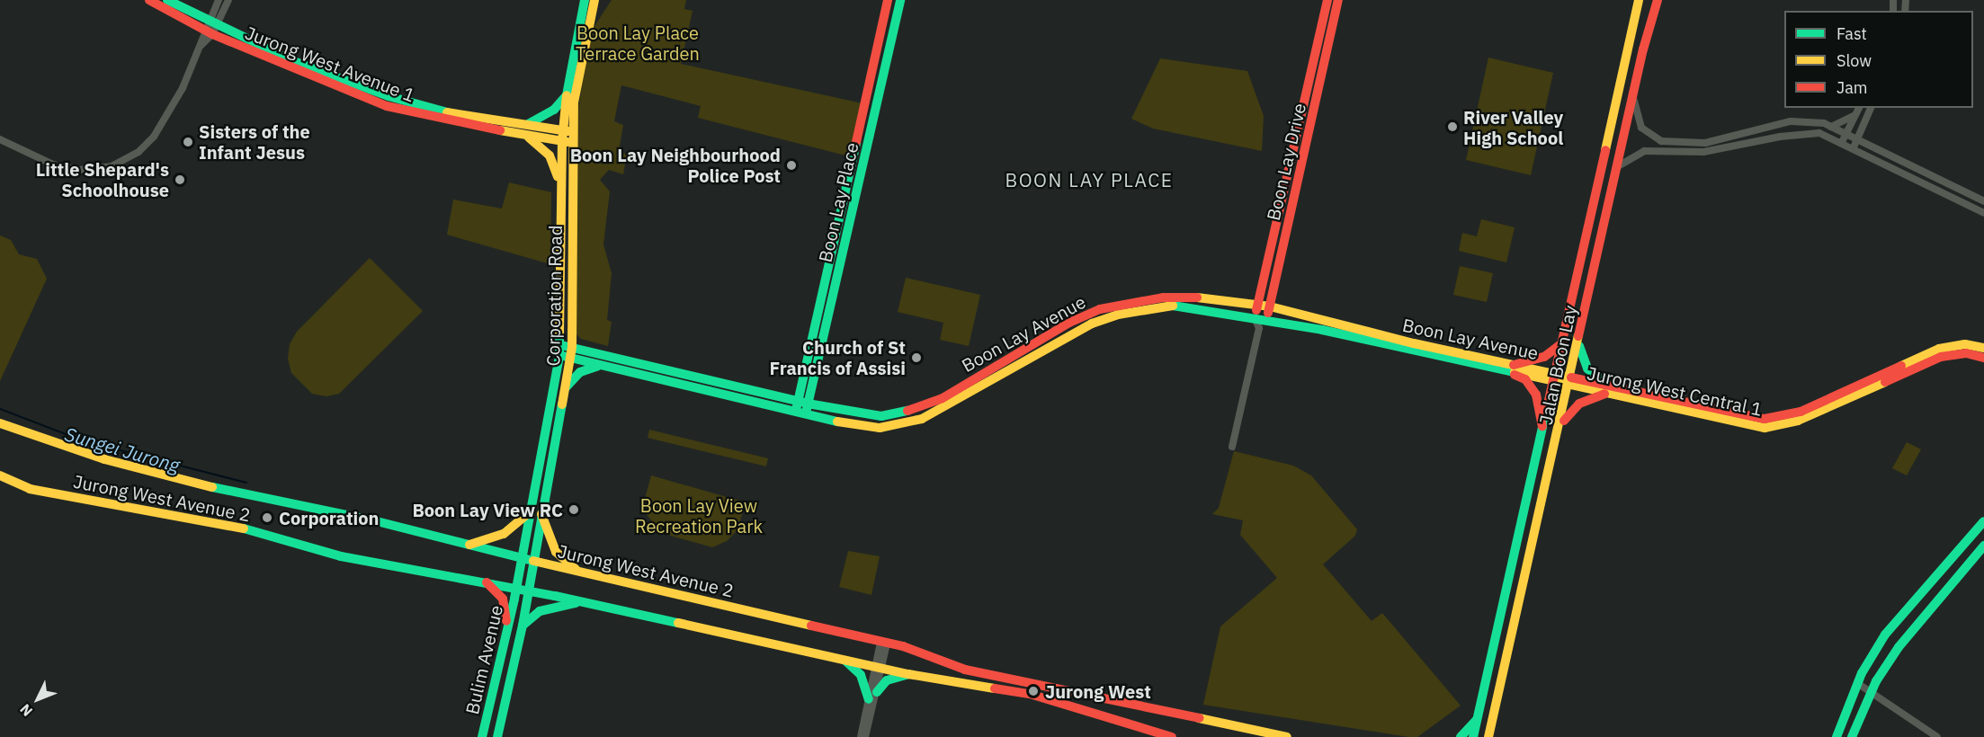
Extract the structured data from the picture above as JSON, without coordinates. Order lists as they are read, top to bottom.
{
  "streets": {
    "street": [
      "Jurong West Avenue 1",
      "Boon Lay Drive",
      "Boon Lay Place",
      "Corporation Road",
      "Boon Lay Avenue",
      "Jalan Boon Lay",
      "Jurong West Central 1",
      "Jurong West Avenue 2",
      "Bulim Avenue"
    ]
  },
  "crossings": [
    ["Jurong West Avenue 1", "Corporation Road"],
    ["Boon Lay Drive", "Boon Lay Avenue"],
    ["Boon Lay Place", "Boon Lay Avenue"],
    ["Corporation Road", "Boon Lay Avenue"],
    ["Corporation Road", "Jurong West Avenue 2"],
    ["Corporation Road", "Bulim Avenue"],
    ["Boon Lay Avenue", "Jalan Boon Lay"],
    ["Boon Lay Avenue", "Jurong West Central 1"],
    ["Jalan Boon Lay", "Jurong West Central 1"],
    ["Jurong West Avenue 2", "Bulim Avenue"]
  ],
  "districts": ["BOON LAY PLACE"],
  "water": ["Sungei Jurong"],
  "parks": ["Boon Lay Place Terrace Garden", "Boon Lay View Recreation Park"],
  "places": [
    "River Valley High School",
    "Sisters of the Infant Jesus",
    "Boon Lay Neighbourhood Police Post",
    "Little Shepard's Schoolhouse",
    "Church of St Francis of Assisi",
    "Boon Lay View RC",
    "Corporation",
    "Jurong West"
  ],
  "legend": ["Fast", "Slow", "Jam"],
  "north": "bottom left"
}
